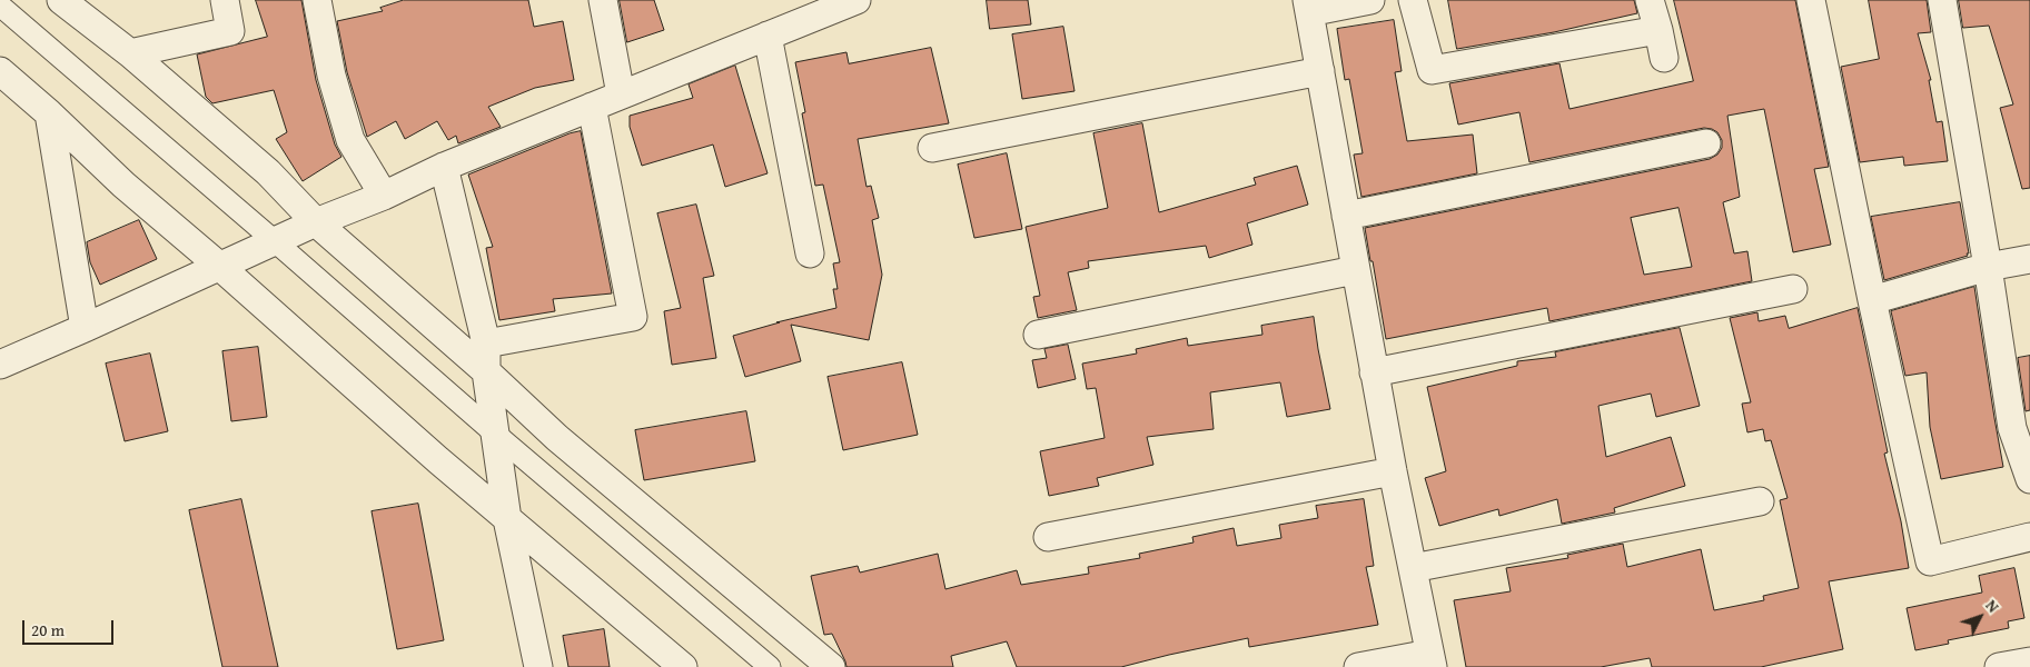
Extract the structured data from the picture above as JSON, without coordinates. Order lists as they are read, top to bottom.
{
  "scale_bar": "20 m",
  "north": "top right"
}
